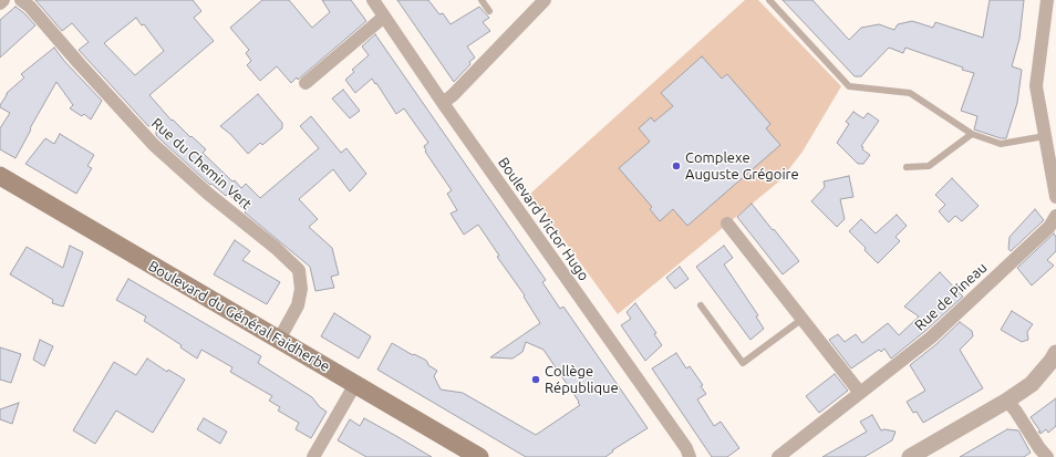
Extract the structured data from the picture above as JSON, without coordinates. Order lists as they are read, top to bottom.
{
  "streets": {
    "main road": ["Boulevard du Général Faidherbe"],
    "street": ["Rue du Chemin Vert", "Boulevard Victor Hugo", "Rue de Pineau"]
  },
  "crossings": [
    ["Rue du Chemin Vert", "Boulevard du Général Faidherbe"]
  ],
  "places": ["Complexe Auguste Grégoire", "Collège République"]
}
